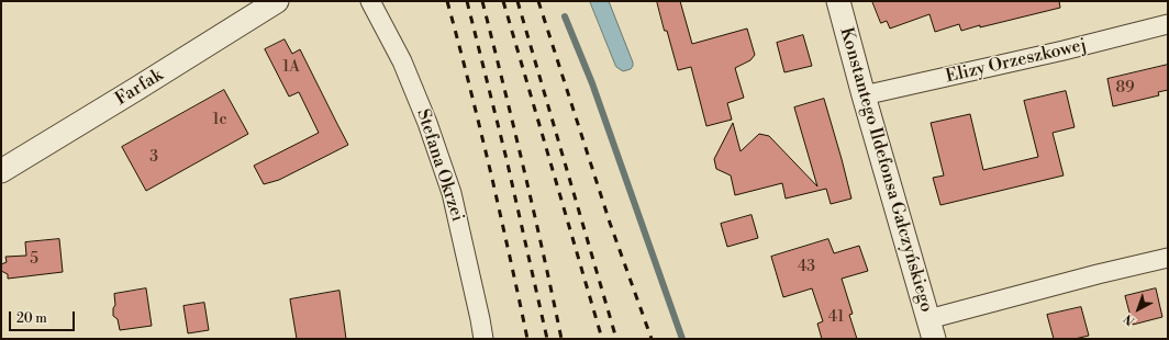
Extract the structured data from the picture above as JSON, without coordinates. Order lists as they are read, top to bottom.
{
  "streets": {
    "street": [
      "Elizy Orzeszkowej",
      "Farfak",
      "Stefana Okrzei",
      "Konstantego Ildefonsa Gałczyńskiego"
    ]
  },
  "crossings": [
    ["Elizy Orzeszkowej", "Konstantego Ildefonsa Gałczyńskiego"]
  ],
  "house_numbers": [
    "1A",
    "89",
    "1c",
    "3",
    "5",
    "43",
    "41"
  ],
  "scale_bar": "20 m",
  "north": "bottom left"
}
